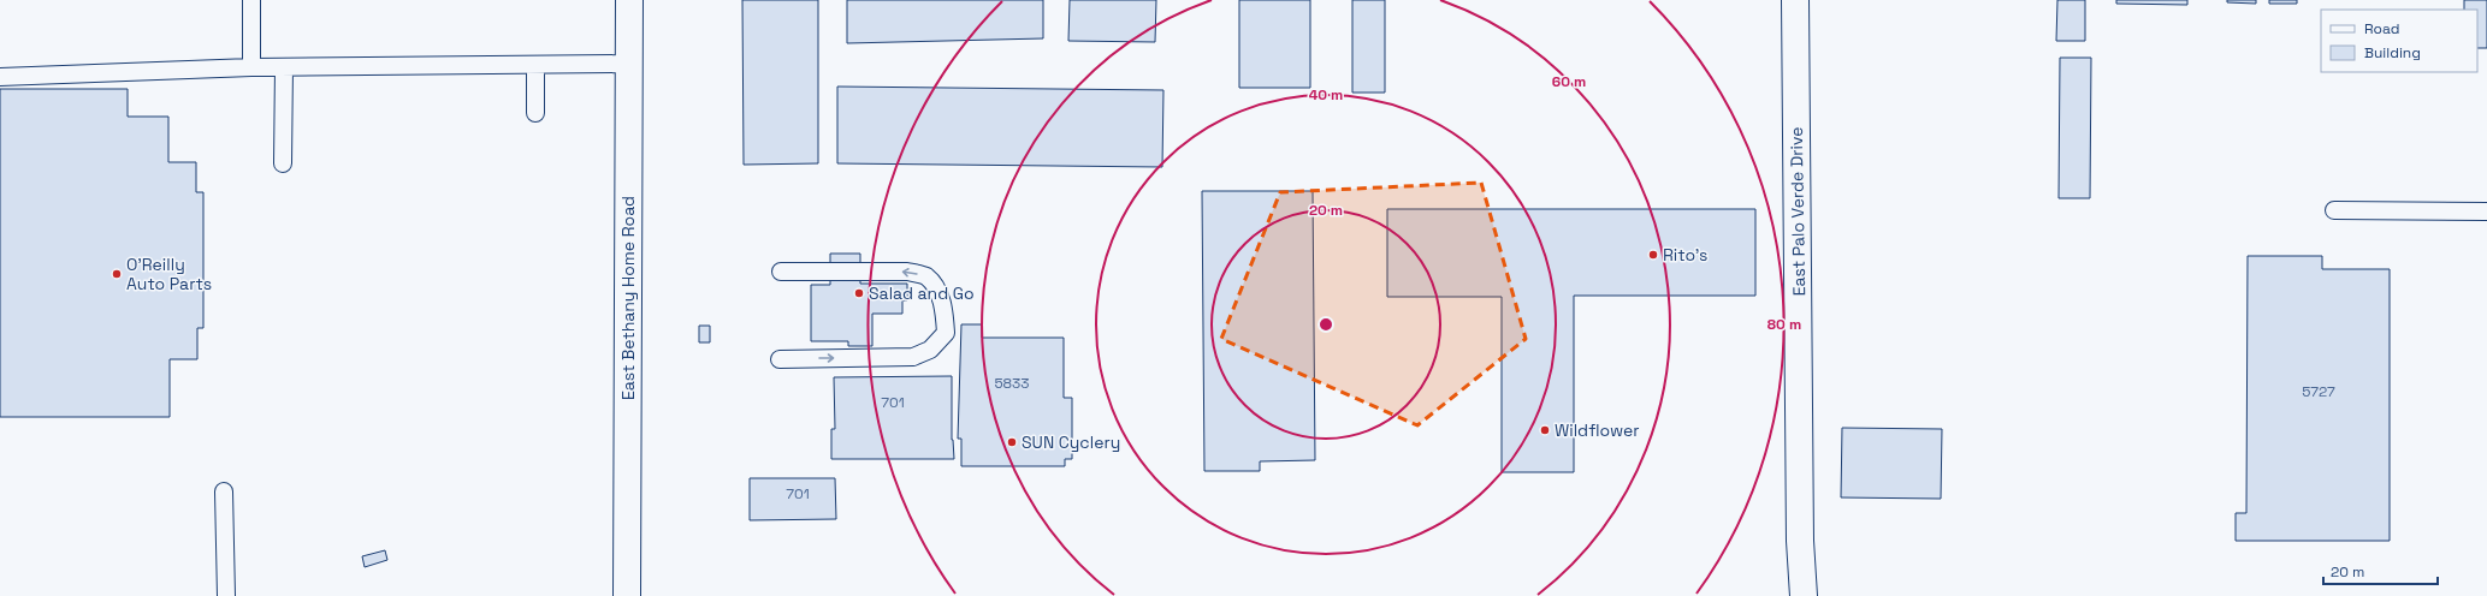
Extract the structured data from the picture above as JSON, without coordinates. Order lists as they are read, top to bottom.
{
  "streets": {
    "main road": ["East Palo Verde Drive", "East Bethany Home Road"]
  },
  "places": [
    "Rito's",
    "O'Reilly Auto Parts",
    "Salad and Go",
    "Wildflower",
    "SUN Cyclery"
  ],
  "house_numbers": [
    "5833",
    "5727",
    "701",
    "701"
  ],
  "legend": ["Road", "Building"],
  "scale_bar": "20 m",
  "rings": [
    "60 m",
    "40 m",
    "20 m",
    "80 m"
  ]
}
